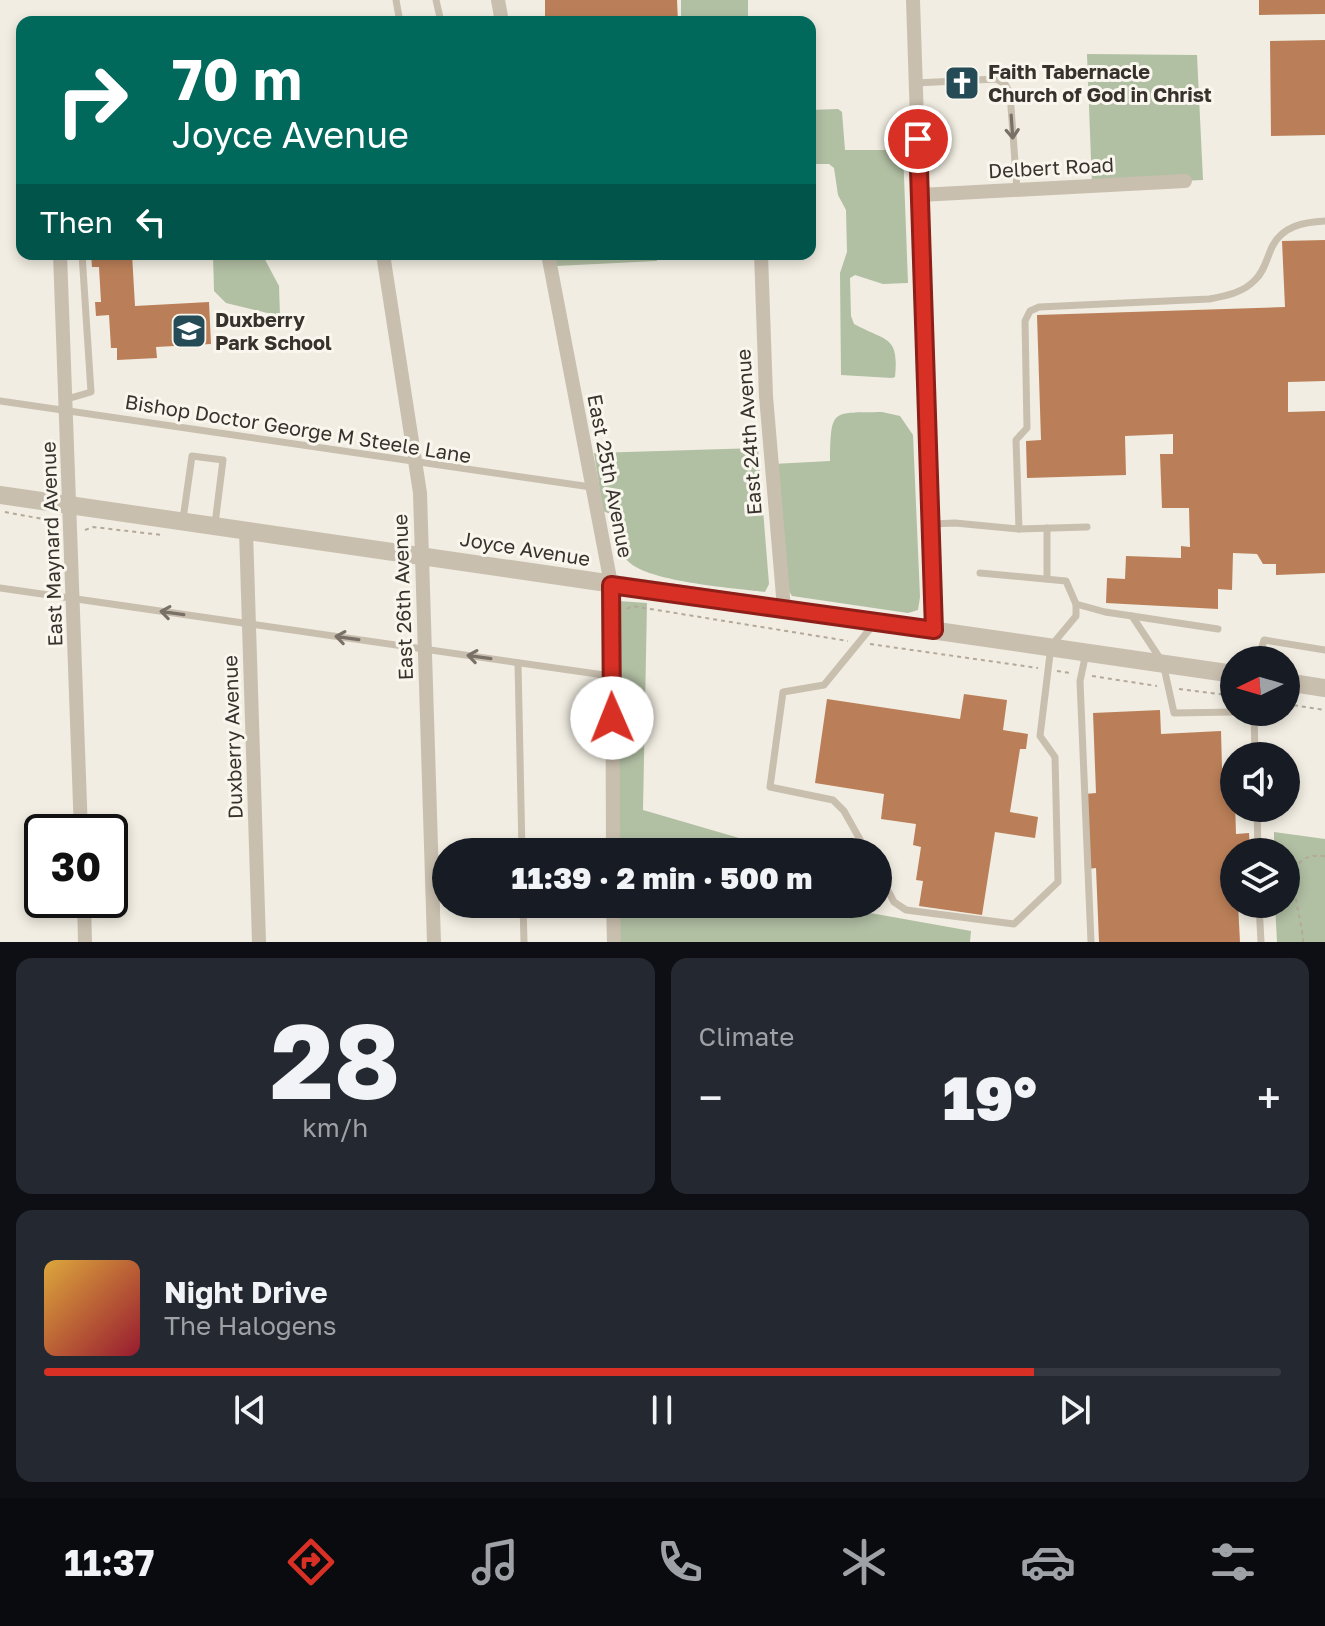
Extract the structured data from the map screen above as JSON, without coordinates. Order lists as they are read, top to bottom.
{
  "streets": {
    "street": [
      "Delbert Road",
      "East 24th Avenue",
      "East 25th Avenue",
      "East Maynard Avenue",
      "Joyce Avenue",
      "East 26th Avenue",
      "Duxberry Avenue"
    ],
    "lane": ["Bishop Doctor George M Steele Lane"]
  },
  "crossings": [
    ["Bishop Doctor George M Steele Lane", "East 25th Avenue"],
    ["Bishop Doctor George M Steele Lane", "East Maynard Avenue"],
    ["Bishop Doctor George M Steele Lane", "East 26th Avenue"],
    ["East 24th Avenue", "Joyce Avenue"],
    ["East 25th Avenue", "Joyce Avenue"],
    ["East Maynard Avenue", "Joyce Avenue"],
    ["Joyce Avenue", "East 26th Avenue"],
    ["Joyce Avenue", "Duxberry Avenue"]
  ],
  "places": {
    "church": ["Faith Tabernacle Church of God in Christ"],
    "school or university": ["Duxberry Park School"]
  },
  "north": "left",
  "page": {
    "turn": ["70 m", "Joyce Avenue"],
    "then": "Then",
    "limit": "30",
    "trip": "11:39 · 2 min · 500 m",
    "tile": [
      ["28", "km/h"],
      "Climate"
    ],
    "heat": ["−", "19°", "+"],
    "song": ["Night Drive", "The Halogens"],
    "tabs": "11:37"
  }
}
